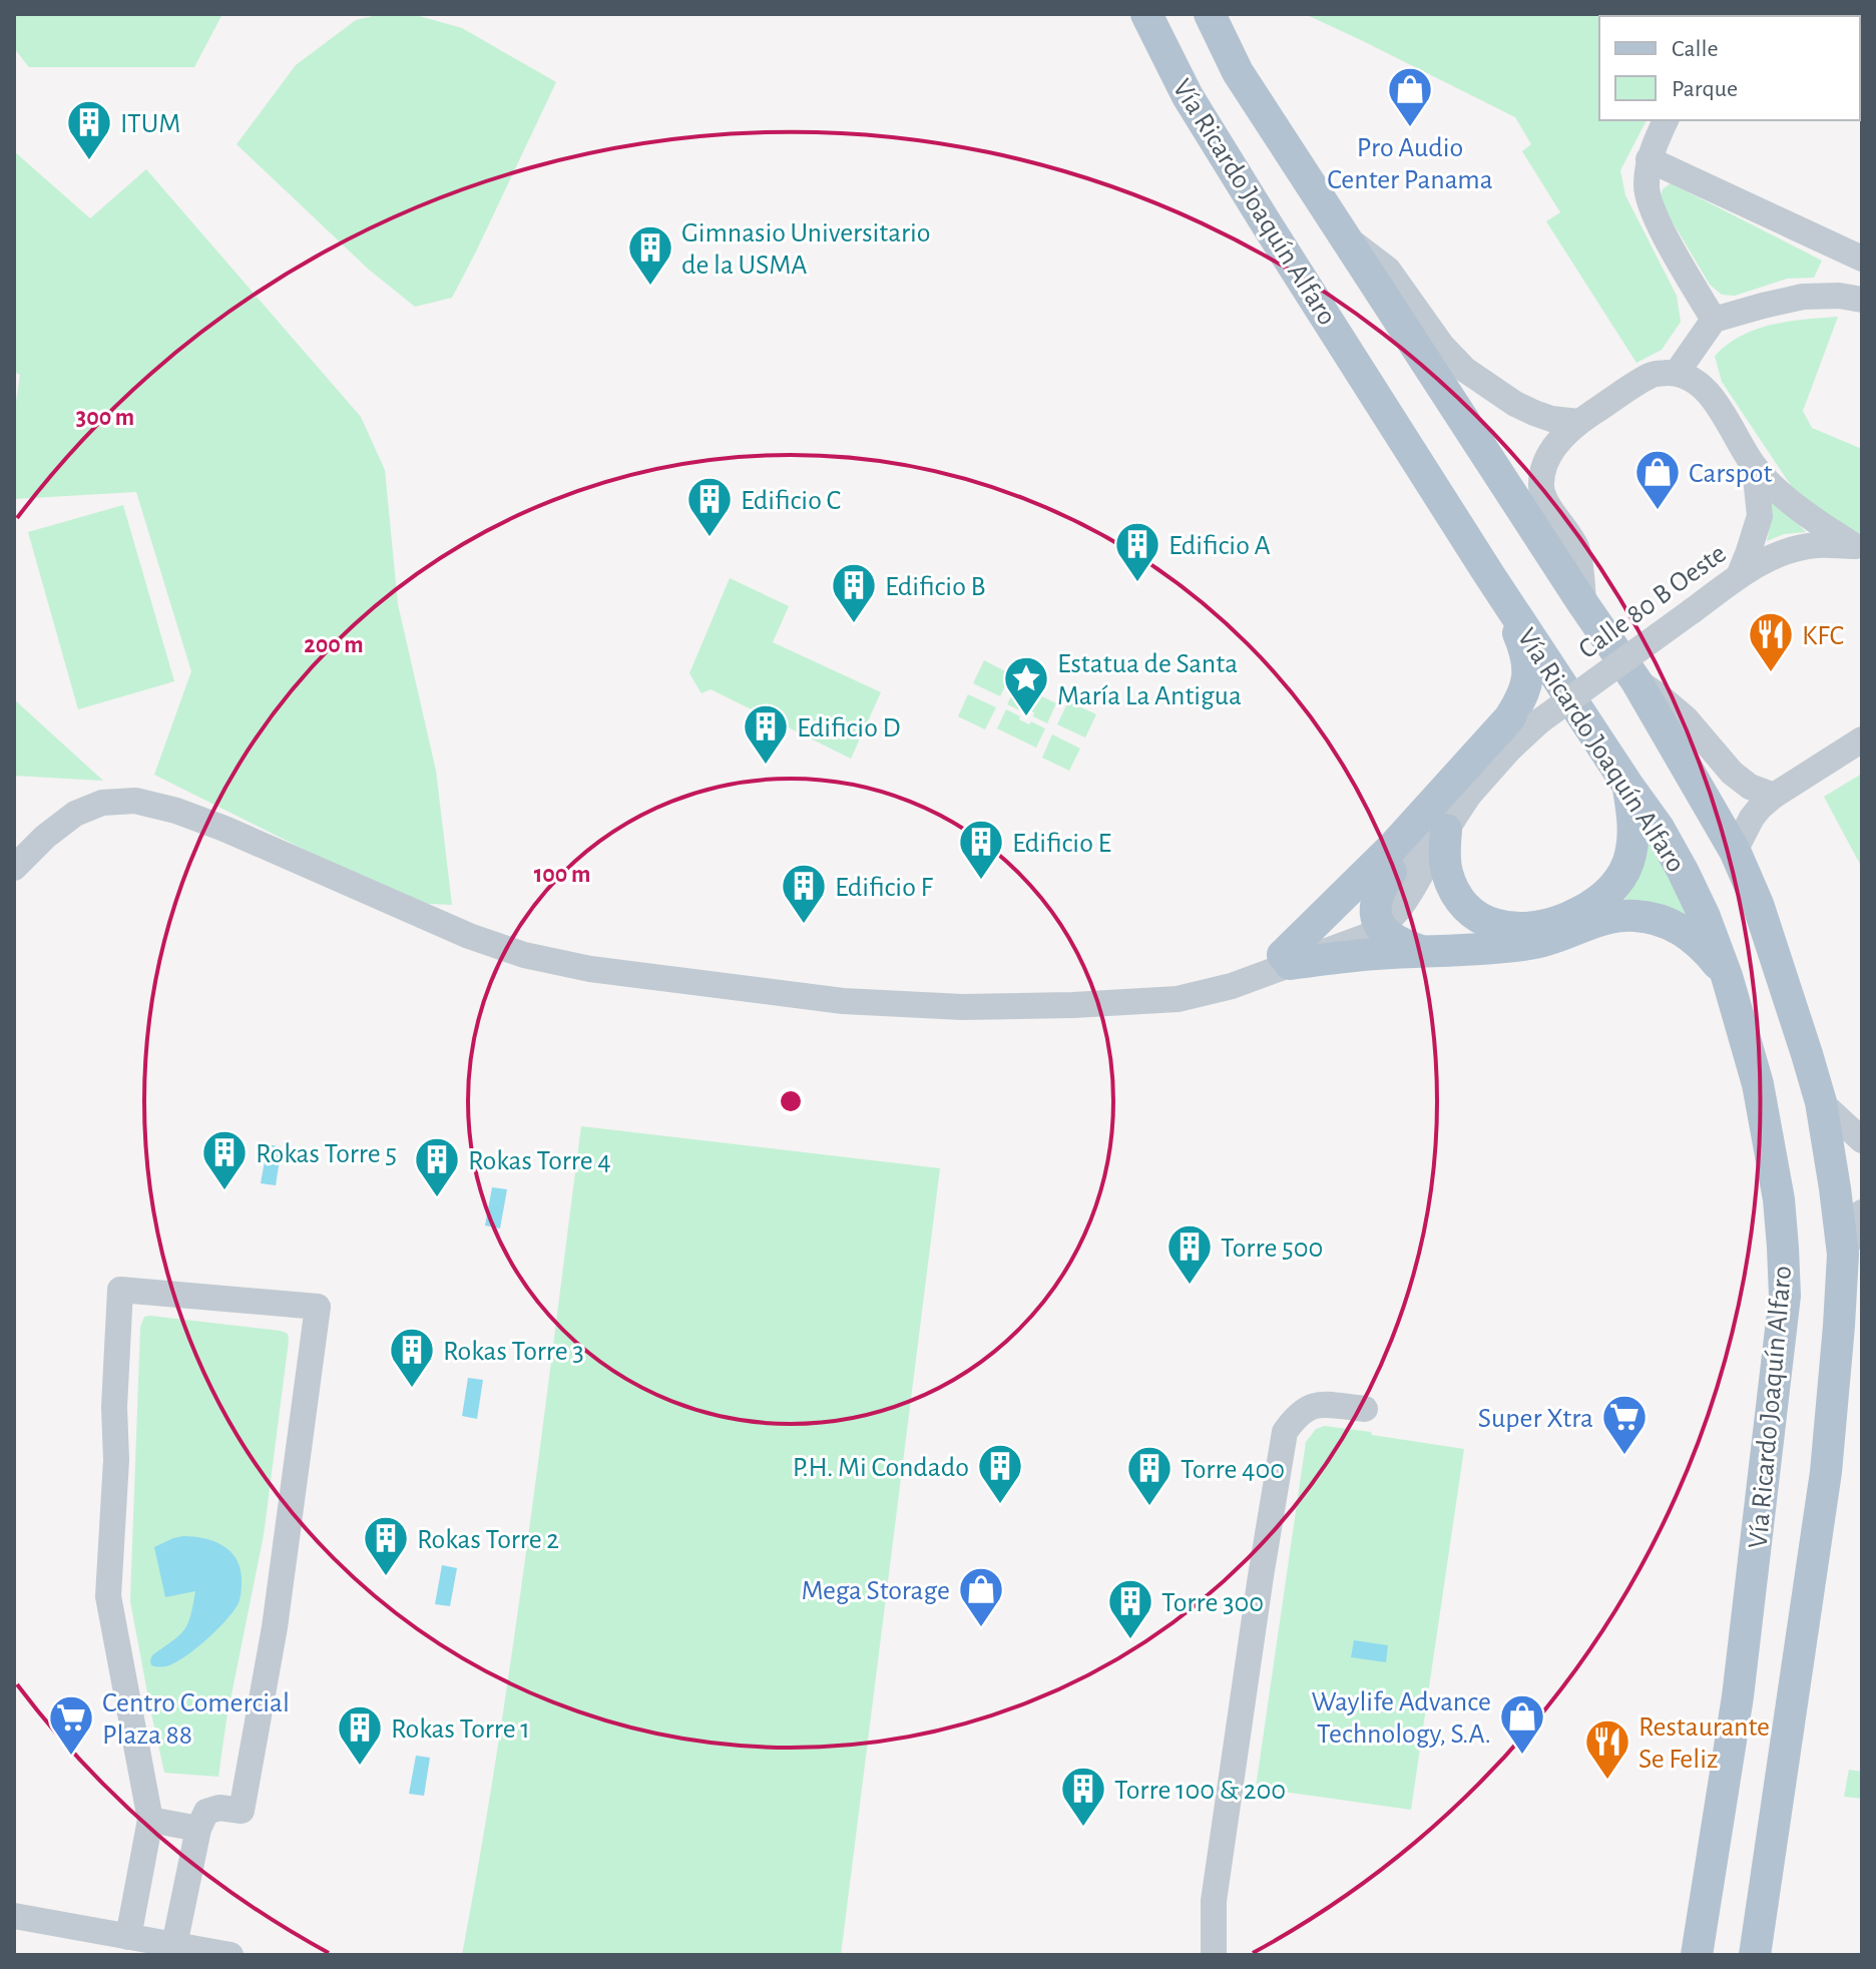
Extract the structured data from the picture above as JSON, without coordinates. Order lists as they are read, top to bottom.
{
  "streets": {
    "main road": ["Vía Ricardo Joaquín Alfaro"],
    "street": ["Calle 80 B Oeste"]
  },
  "places": {
    "shop": [
      "Pro Audio Center Panama",
      "Carspot",
      "Mega Storage",
      "Waylife Advance Technology, S.A."
    ],
    "building": [
      "ITUM",
      "Gimnasio Universitario de la USMA",
      "Edificio C",
      "Edificio A",
      "Edificio B",
      "Edificio D",
      "Edificio E",
      "Edificio F",
      "Rokas Torre 5",
      "Rokas Torre 4",
      "Torre 500",
      "Rokas Torre 3",
      "P.H. Mi Condado",
      "Torre 400",
      "Rokas Torre 2",
      "Torre 300",
      "Rokas Torre 1",
      "Torre 100 & 200"
    ],
    "restaurant": ["KFC", "Restaurante Se Feliz"],
    "place": ["Estatua de Santa María La Antigua"],
    "supermarket": ["Super Xtra", "Centro Comercial Plaza 88"]
  },
  "legend": ["Calle", "Parque"],
  "rings": ["300 m", "200 m", "100 m"]
}
